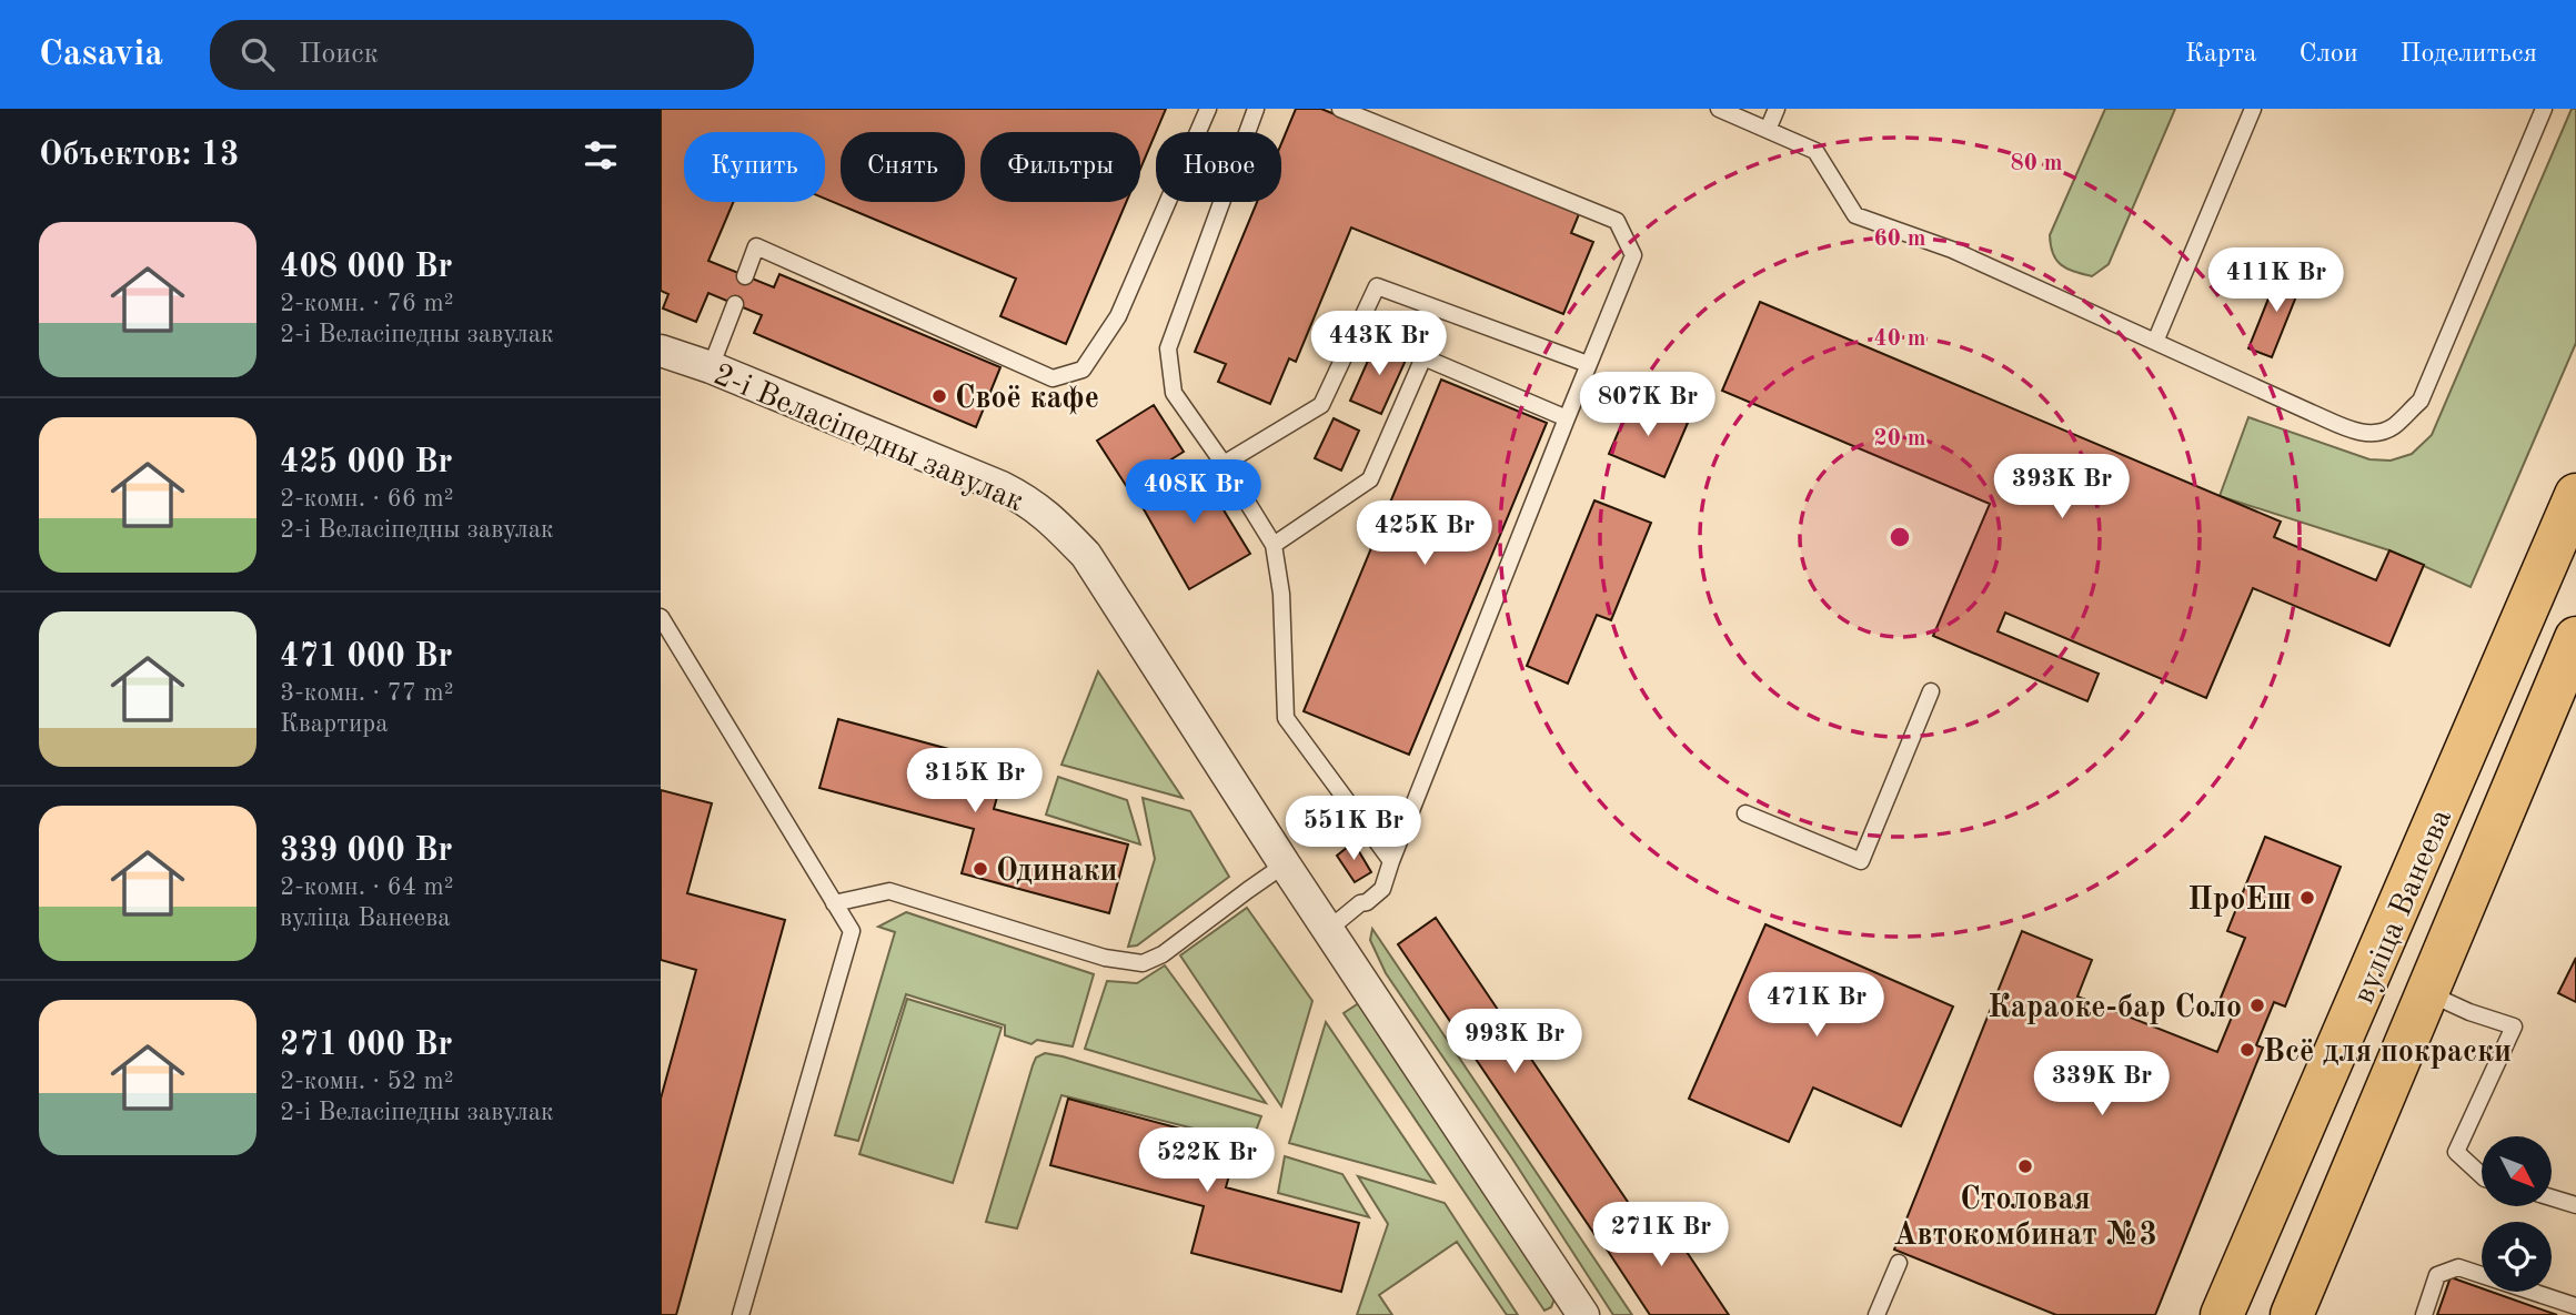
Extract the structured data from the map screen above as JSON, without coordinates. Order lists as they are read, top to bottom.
{
  "streets": {
    "main road": ["вуліца Ванеева"],
    "street": ["2-і Веласіпедны завулак"]
  },
  "places": [
    "Своё кафе",
    "Одинаки",
    "ПроЕш",
    "Караоке-бар Соло",
    "Всё для покраски",
    "Столовая Автокомбинат №3"
  ],
  "north": "bottom right",
  "page": {
    "header": "Casavia",
    "search": "Поиск",
    "nav": ["Карта", "Слои", "Поделиться"],
    "heading": "Объектов: 13",
    "chip": [
      "Купить",
      "Снять",
      "Фильтры",
      "Новое"
    ],
    "list": [
      {
        "name": "408 000 Br",
        "note": "2-комн. · 76 m² · 2-і Веласіпедны завулак"
      },
      {
        "name": "425 000 Br",
        "note": "2-комн. · 66 m² · 2-і Веласіпедны завулак"
      },
      {
        "name": "471 000 Br",
        "note": "3-комн. · 77 m² · Квартира"
      },
      {
        "name": "339 000 Br",
        "note": "2-комн. · 64 m² · вуліца Ванеева"
      },
      {
        "name": "271 000 Br",
        "note": "2-комн. · 52 m² · 2-і Веласіпедны завулак"
      }
    ],
    "price": [
      "411K Br",
      "443K Br",
      "807K Br",
      "393K Br",
      "408K Br",
      "425K Br",
      "315K Br",
      "551K Br",
      "471K Br",
      "993K Br",
      "339K Br",
      "522K Br",
      "271K Br"
    ]
  },
  "rings": [
    "80 m",
    "60 m",
    "40 m",
    "20 m"
  ]
}
